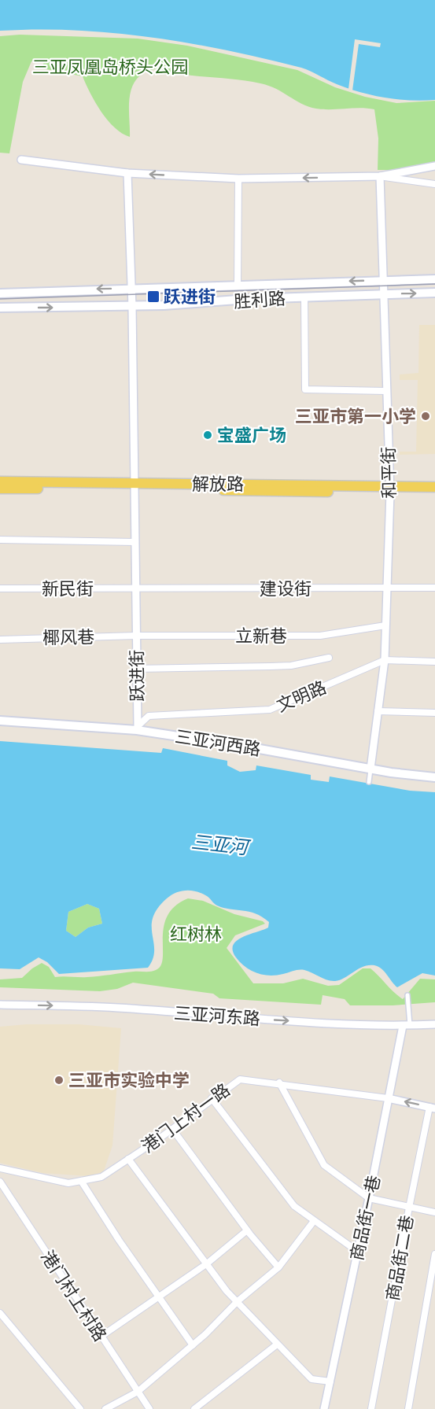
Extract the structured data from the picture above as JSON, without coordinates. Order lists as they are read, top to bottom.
{
  "streets": {
    "main road": ["胜利路", "解放路", "三亚河西路"],
    "street": [
      "和平街",
      "新民街",
      "建设街",
      "立新巷",
      "椰风巷",
      "跃进街",
      "文明路",
      "三亚河东路",
      "港门上村一路",
      "商品街一巷",
      "商品街二巷",
      "港门村上村路"
    ]
  },
  "crossings": [
    ["胜利路", "和平街"],
    ["胜利路", "跃进街"],
    ["和平街", "解放路"],
    ["和平街", "建设街"],
    ["和平街", "立新巷"],
    ["和平街", "文明路"],
    ["和平街", "三亚河西路"],
    ["解放路", "跃进街"],
    ["新民街", "建设街"],
    ["新民街", "跃进街"],
    ["建设街", "跃进街"],
    ["立新巷", "椰风巷"],
    ["立新巷", "跃进街"],
    ["椰风巷", "跃进街"],
    ["跃进街", "文明路"],
    ["跃进街", "三亚河西路"],
    ["文明路", "三亚河西路"],
    ["三亚河东路", "商品街一巷"],
    ["港门上村一路", "商品街一巷"]
  ],
  "one_way": ["三亚河东路"],
  "water": ["三亚河"],
  "parks": ["三亚凤凰岛桥头公园", "红树林"],
  "places": {
    "transit": ["跃进街"],
    "other": ["三亚市第一小学", "宝盛广场", "三亚市实验中学"]
  }
}
